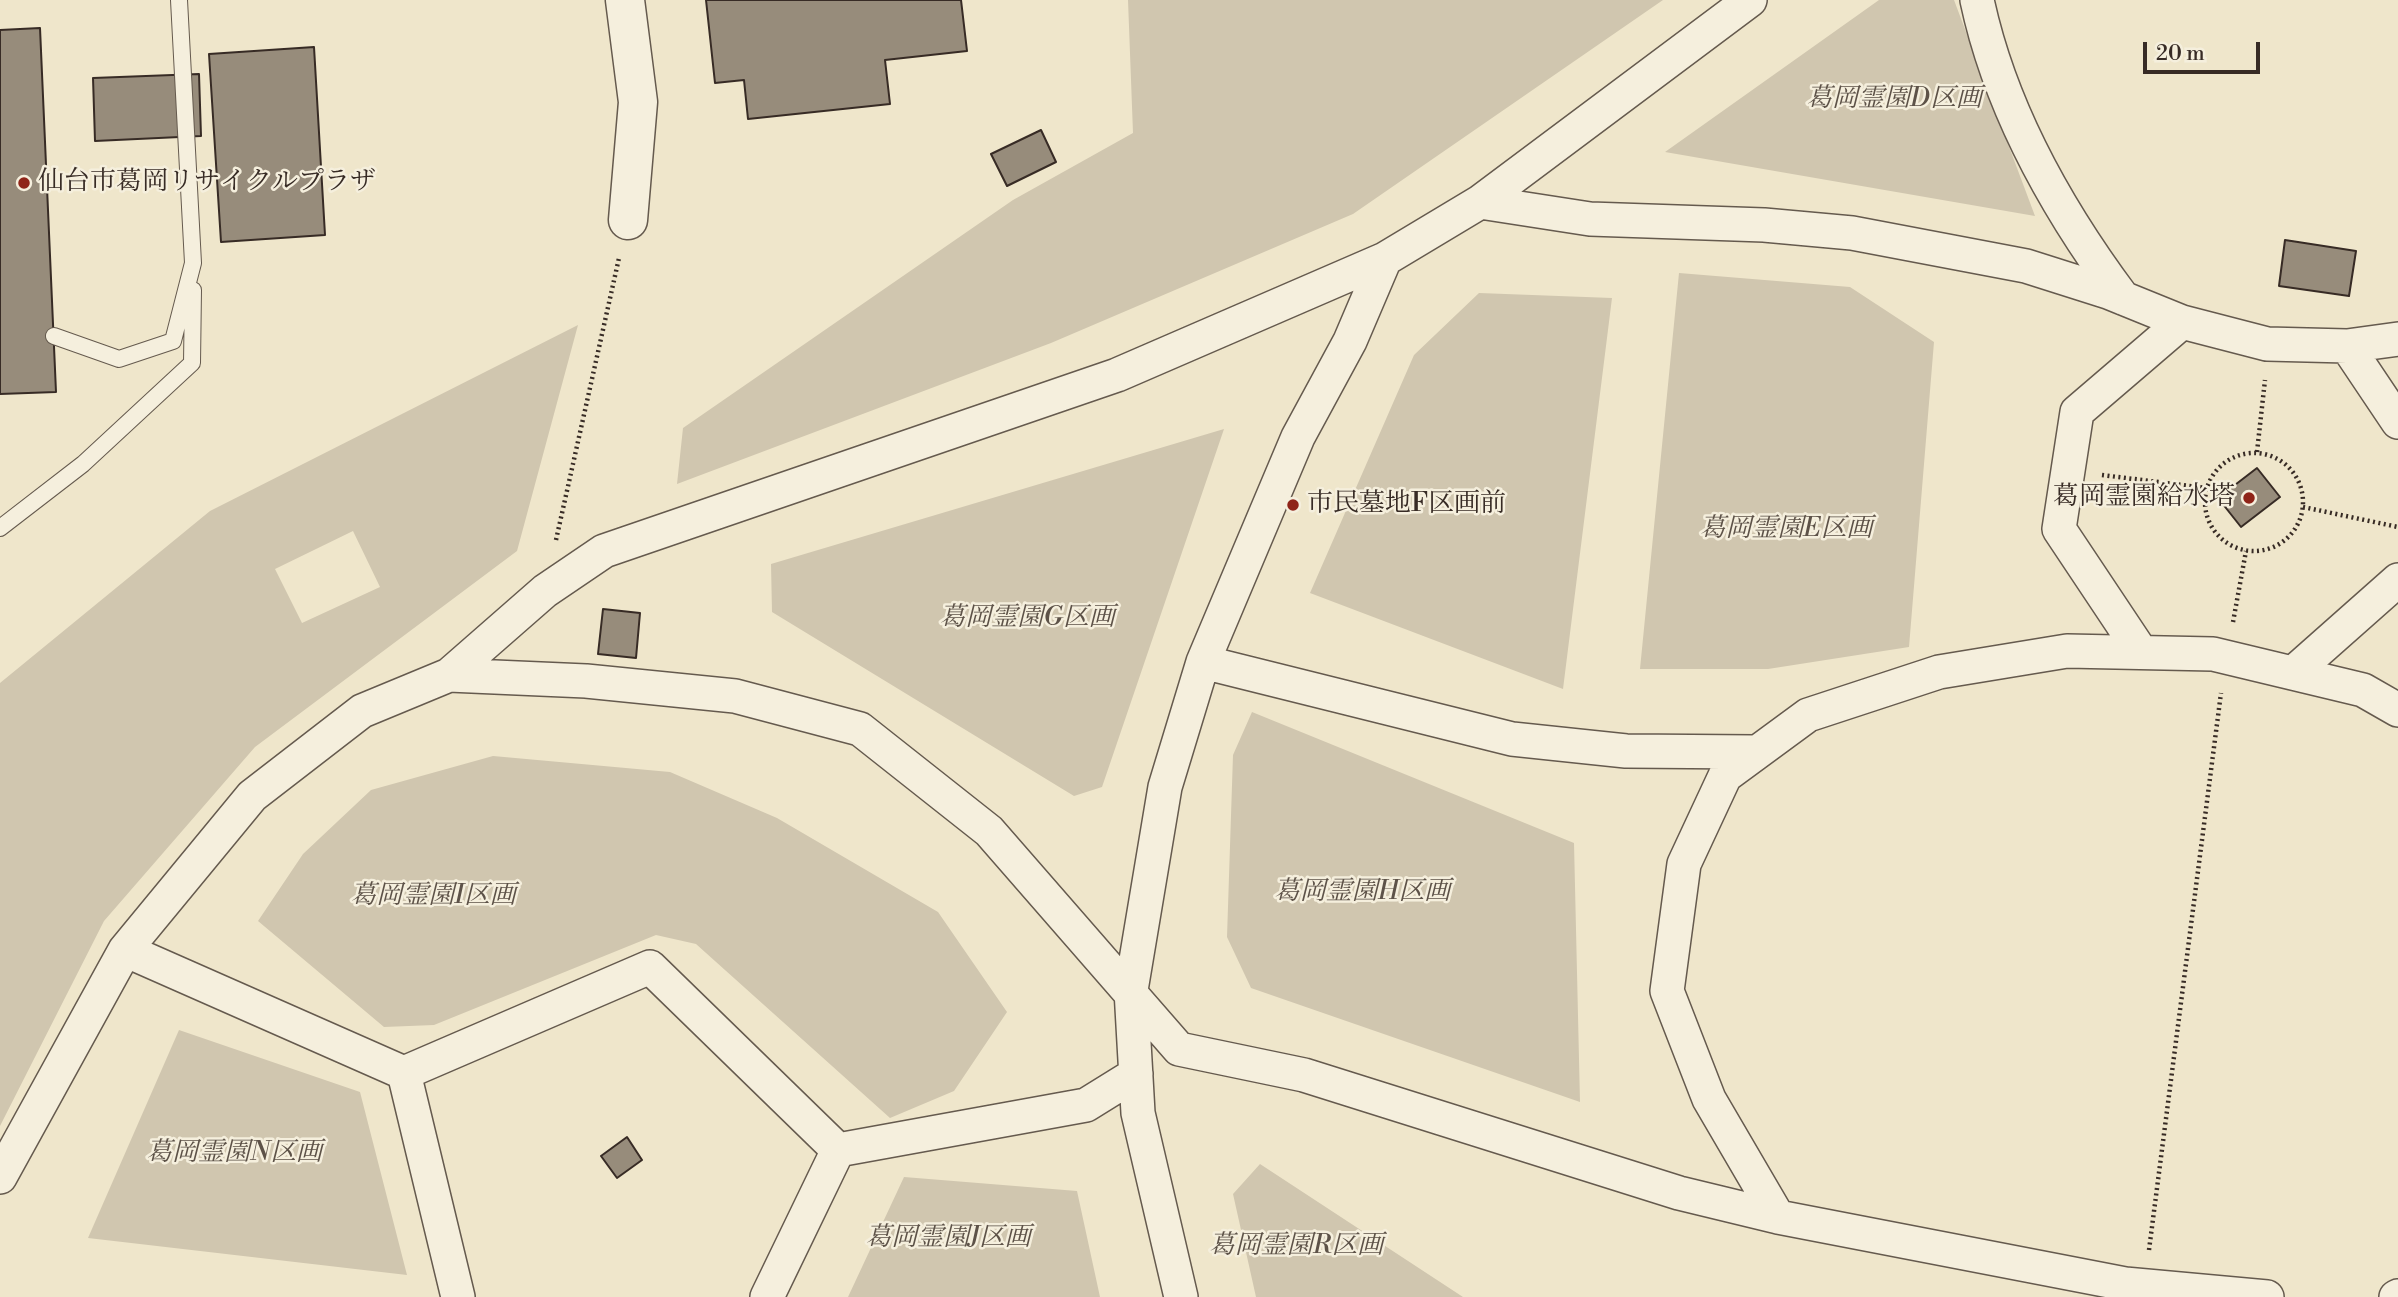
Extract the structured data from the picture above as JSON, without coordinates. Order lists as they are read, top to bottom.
{
  "parks": [
    "葛岡霊園D区画",
    "葛岡霊園E区画",
    "葛岡霊園G区画",
    "葛岡霊園H区画",
    "葛岡霊園I区画",
    "葛岡霊園N区画",
    "葛岡霊園J区画",
    "葛岡霊園R区画"
  ],
  "places": ["仙台市葛岡リサイクルプラザ", "葛岡霊園給水塔", "市民墓地F区画前"],
  "scale_bar": "20 m"
}
